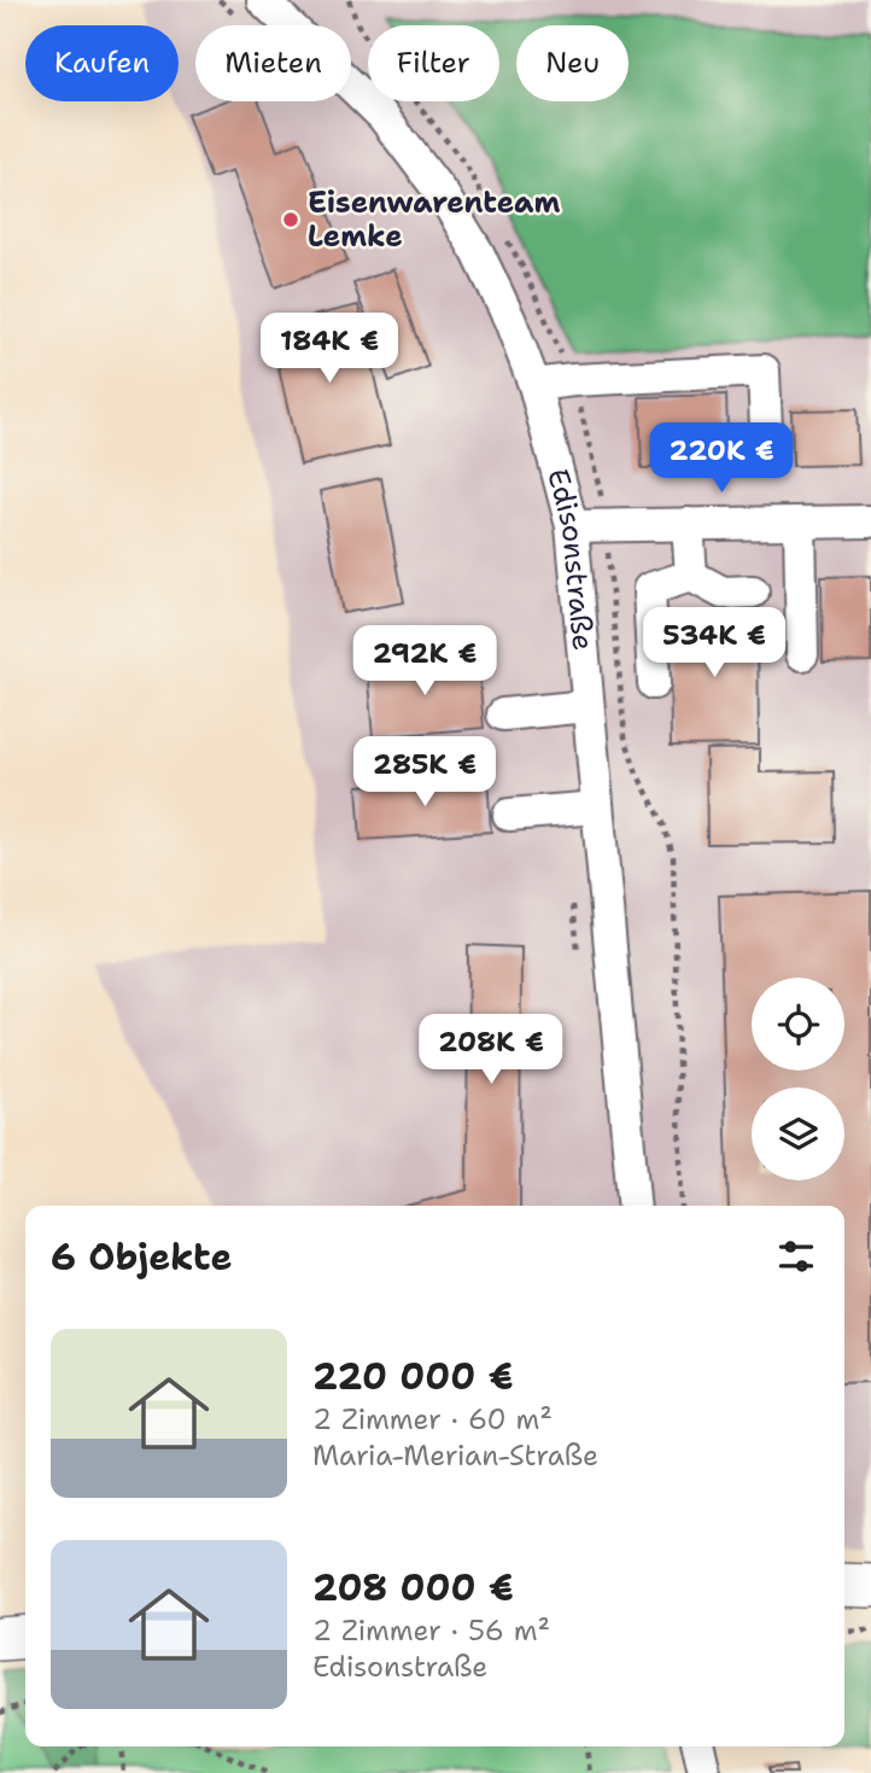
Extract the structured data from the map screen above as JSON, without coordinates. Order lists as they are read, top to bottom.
{
  "streets": {
    "street": ["Edisonstraße"]
  },
  "places": ["Eisenwarenteam Lemke"],
  "page": {
    "chip": [
      "Kaufen",
      "Mieten",
      "Filter",
      "Neu"
    ],
    "price": [
      "184K €",
      "220K €",
      "534K €",
      "292K €",
      "285K €",
      "208K €"
    ],
    "heading": "6 Objekte",
    "list": [
      {
        "name": "220 000 €",
        "note": "2 Zimmer · 60 m² · Maria-Merian-Straße"
      },
      {
        "name": "208 000 €",
        "note": "2 Zimmer · 56 m² · Edisonstraße"
      }
    ]
  }
}
